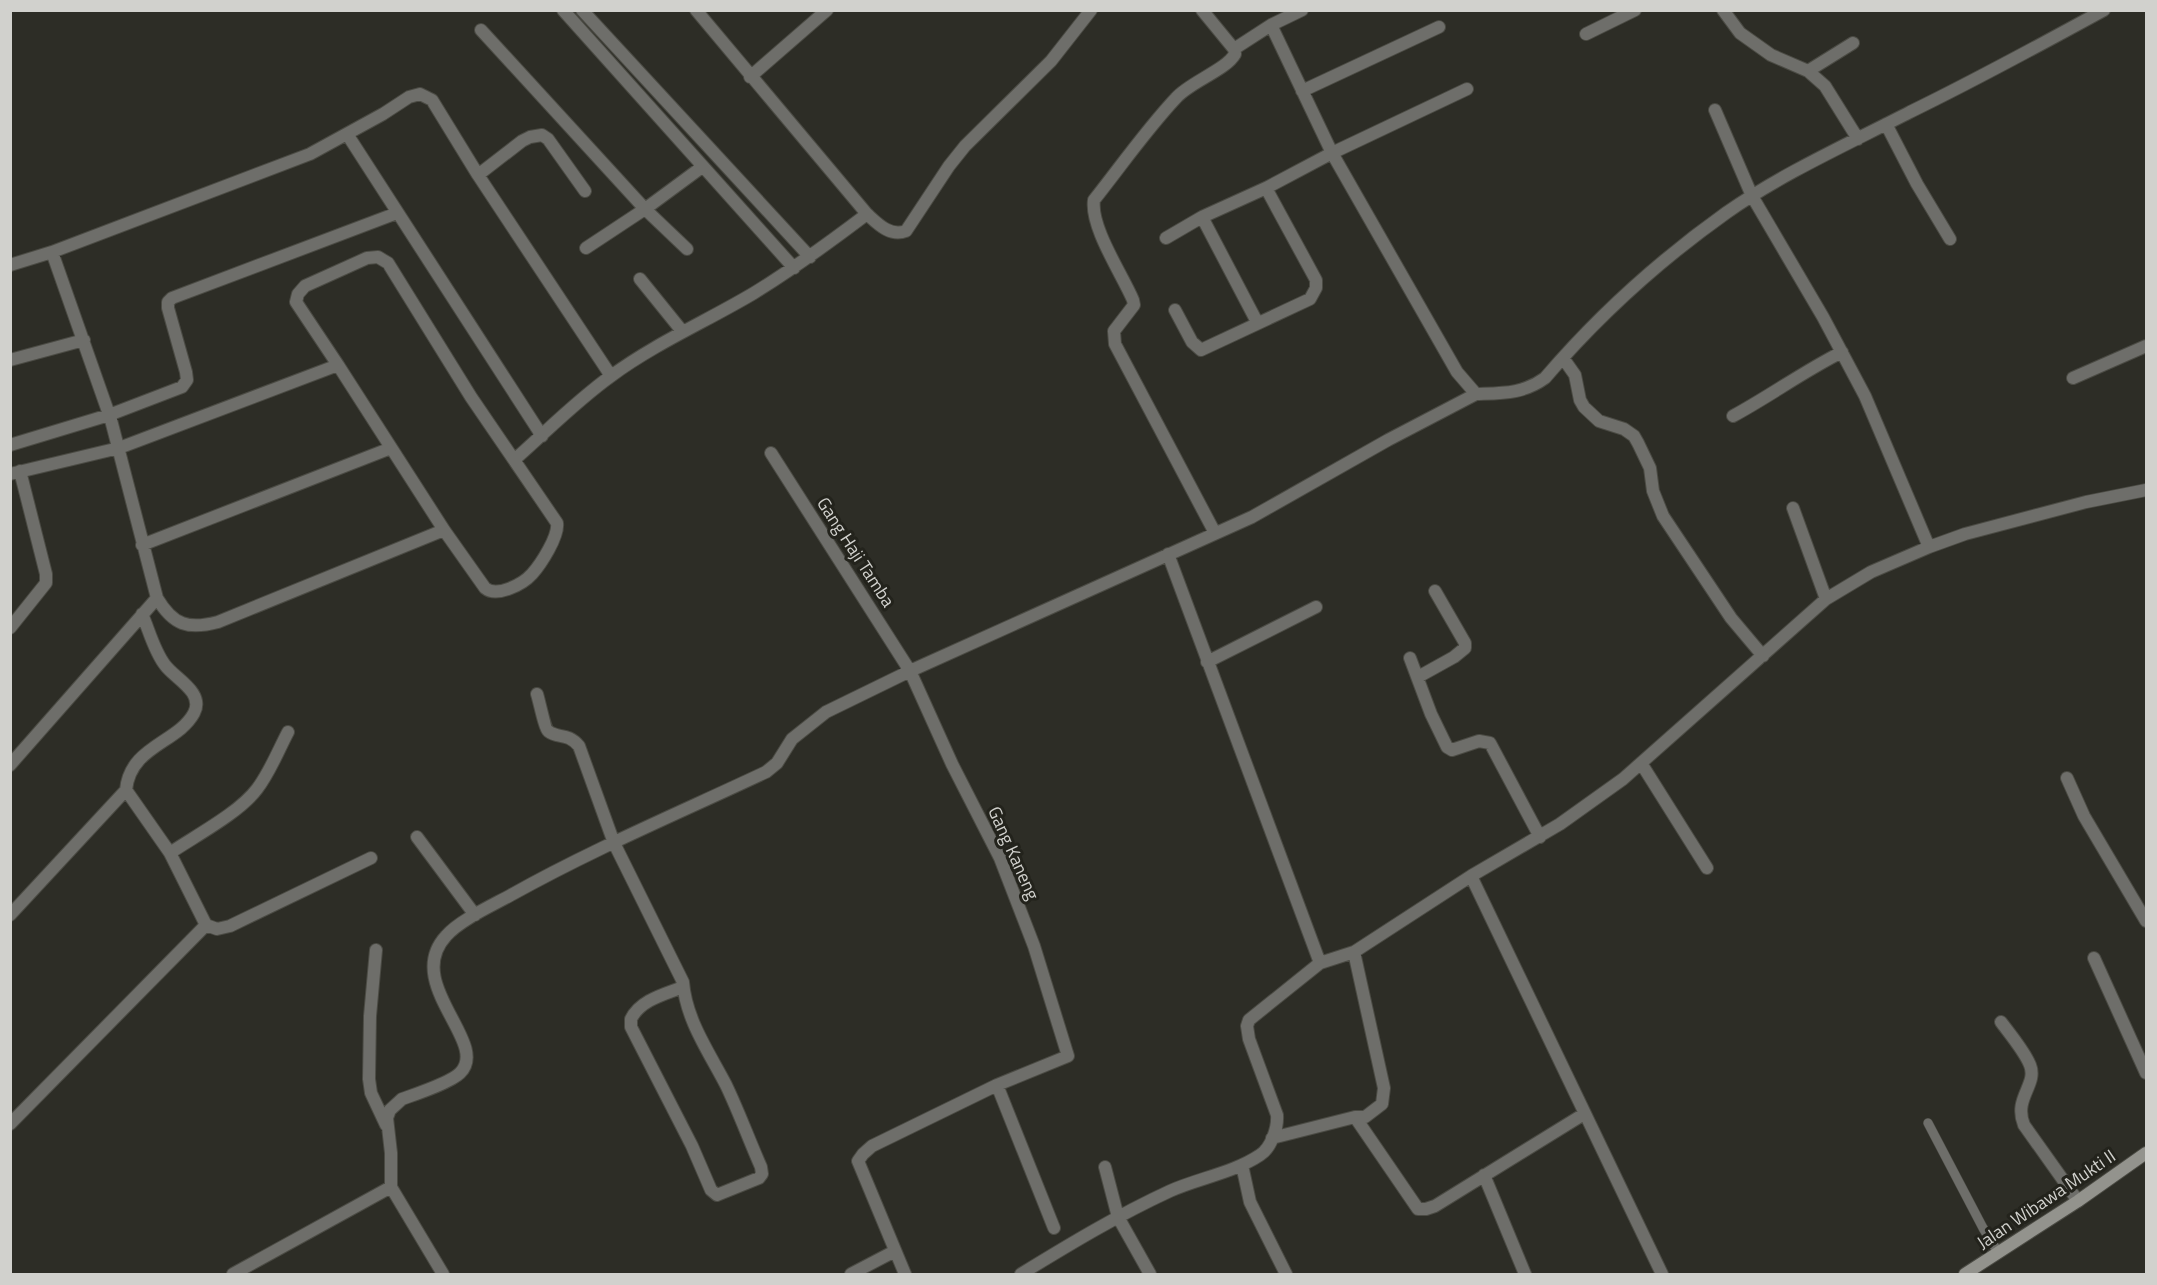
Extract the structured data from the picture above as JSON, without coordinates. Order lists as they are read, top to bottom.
{
  "streets": {
    "main road": ["Jalan Wibawa Mukti II"],
    "street": ["Gang Haji Tamba", "Gang Kaneng"]
  },
  "crossings": [
    ["Gang Haji Tamba", "Gang Kaneng"]
  ]
}
